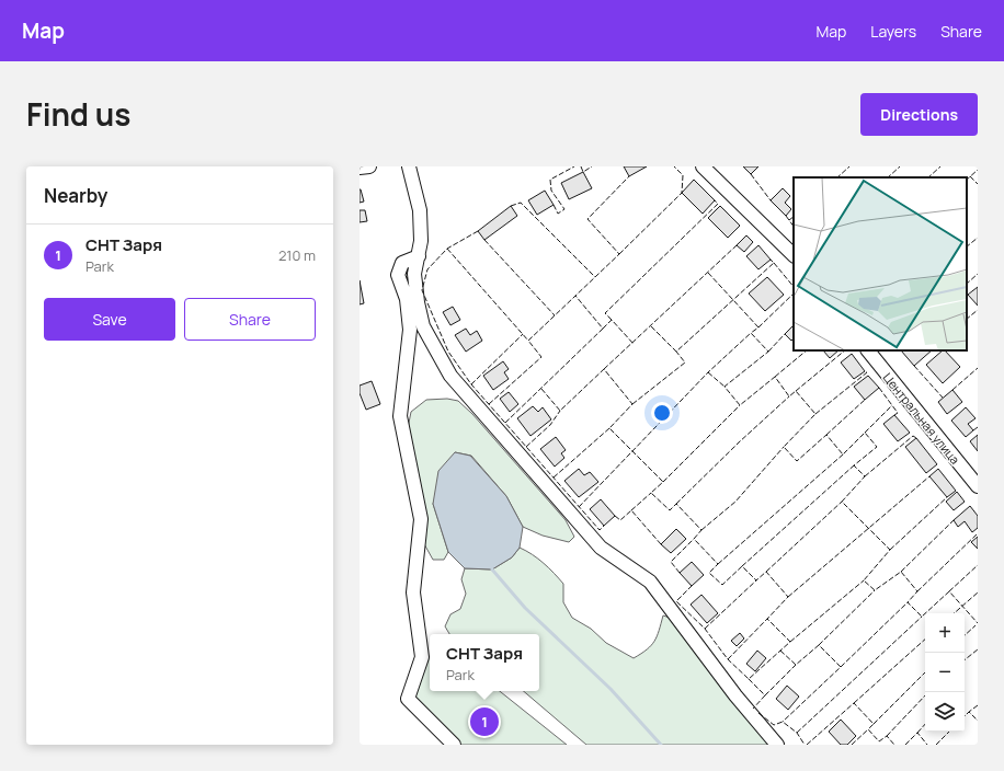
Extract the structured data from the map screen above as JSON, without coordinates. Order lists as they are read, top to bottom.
{
  "streets": {
    "street": ["Центральная улица"]
  },
  "page": {
    "header": "Map",
    "nav": ["Map", "Layers", "Share"],
    "title": "Find us",
    "buttons": [
      "Directions",
      ["Save", "Share"]
    ],
    "heading": "Nearby",
    "list": [
      {
        "mark": "1",
        "name": "СНТ Заря",
        "note": "Park",
        "value": "210 m"
      }
    ],
    "map_buttons": ["+", "−"],
    "popup": ["СНТ Заря", "Park"],
    "pins": "1"
  }
}
